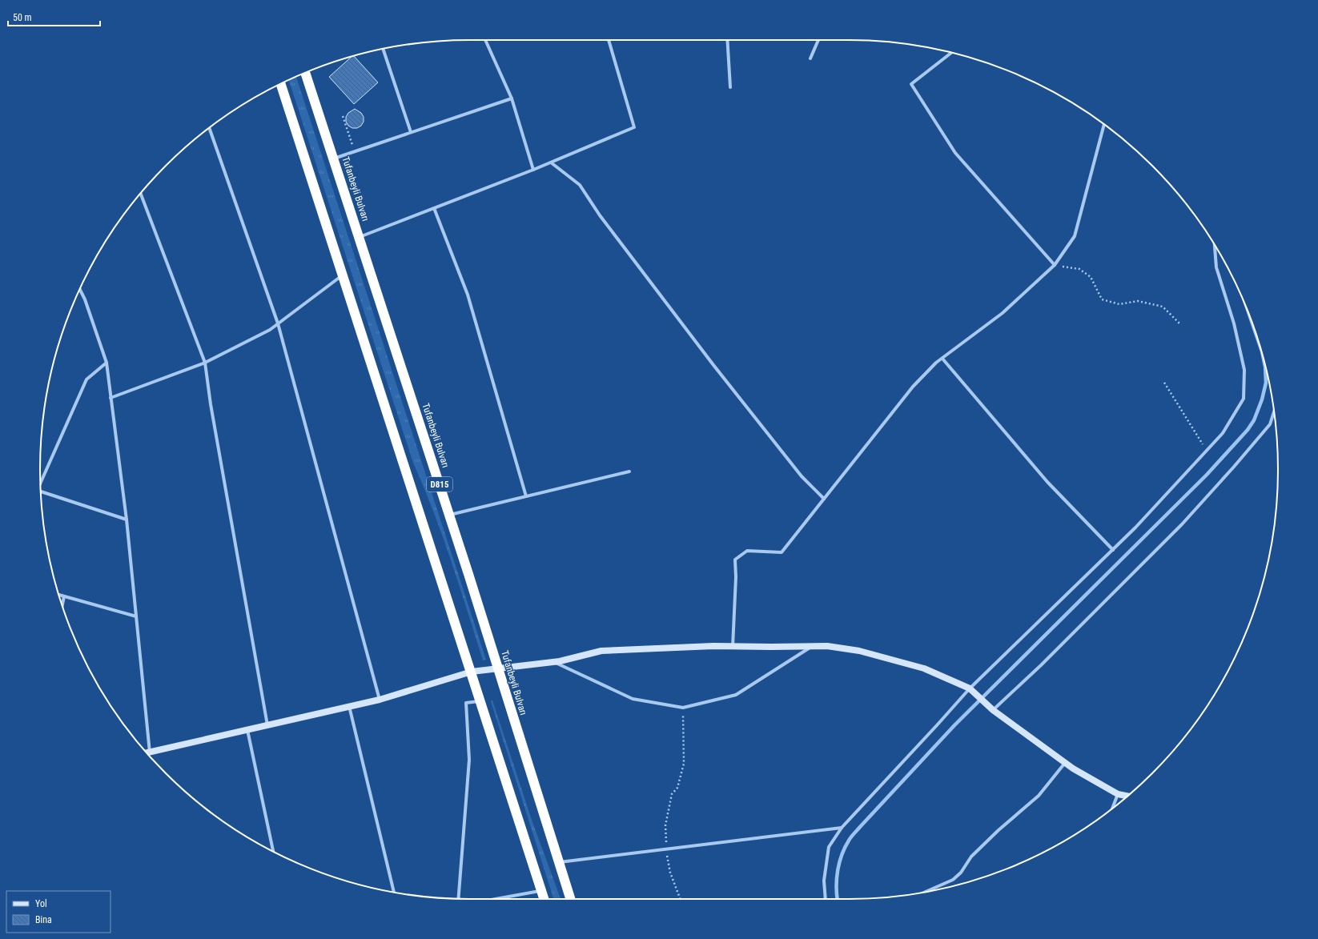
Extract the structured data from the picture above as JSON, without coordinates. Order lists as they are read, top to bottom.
{
  "streets": {
    "highway": ["Tufanbeyli Bulvarı", "D815"]
  },
  "legend": ["Yol", "Bina"],
  "scale_bar": "50 m"
}
